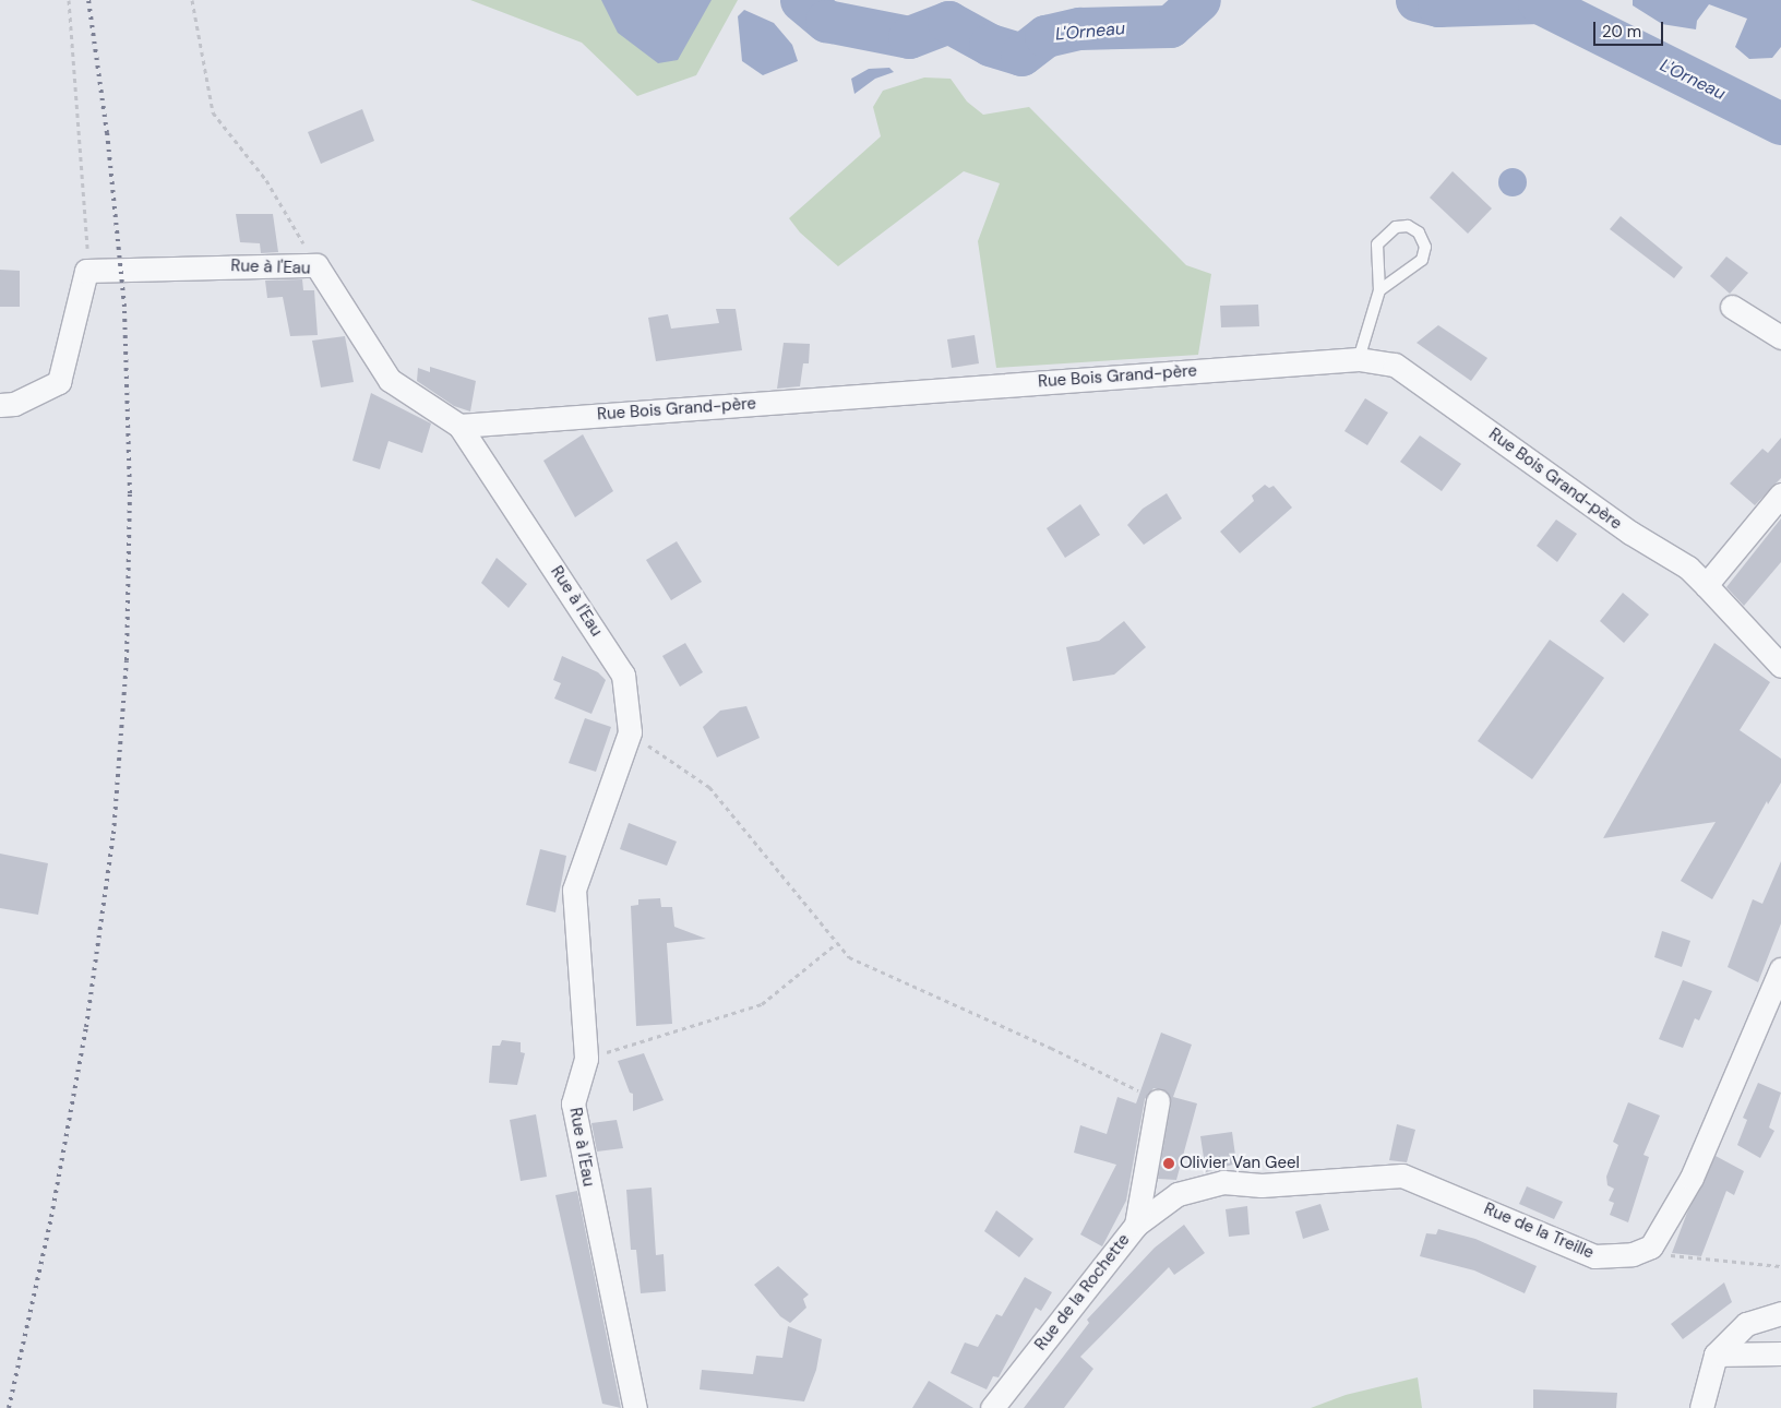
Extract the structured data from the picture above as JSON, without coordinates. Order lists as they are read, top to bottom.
{
  "streets": {
    "street": [
      "Rue à l'Eau",
      "Rue Bois Grand-père",
      "Rue de la Treille",
      "Rue de la Rochette"
    ]
  },
  "crossings": [
    ["Rue à l'Eau", "Rue Bois Grand-père"],
    ["Rue de la Treille", "Rue de la Rochette"]
  ],
  "water": ["L'Orneau"],
  "places": ["Olivier Van Geel"],
  "scale_bar": "20 m"
}
